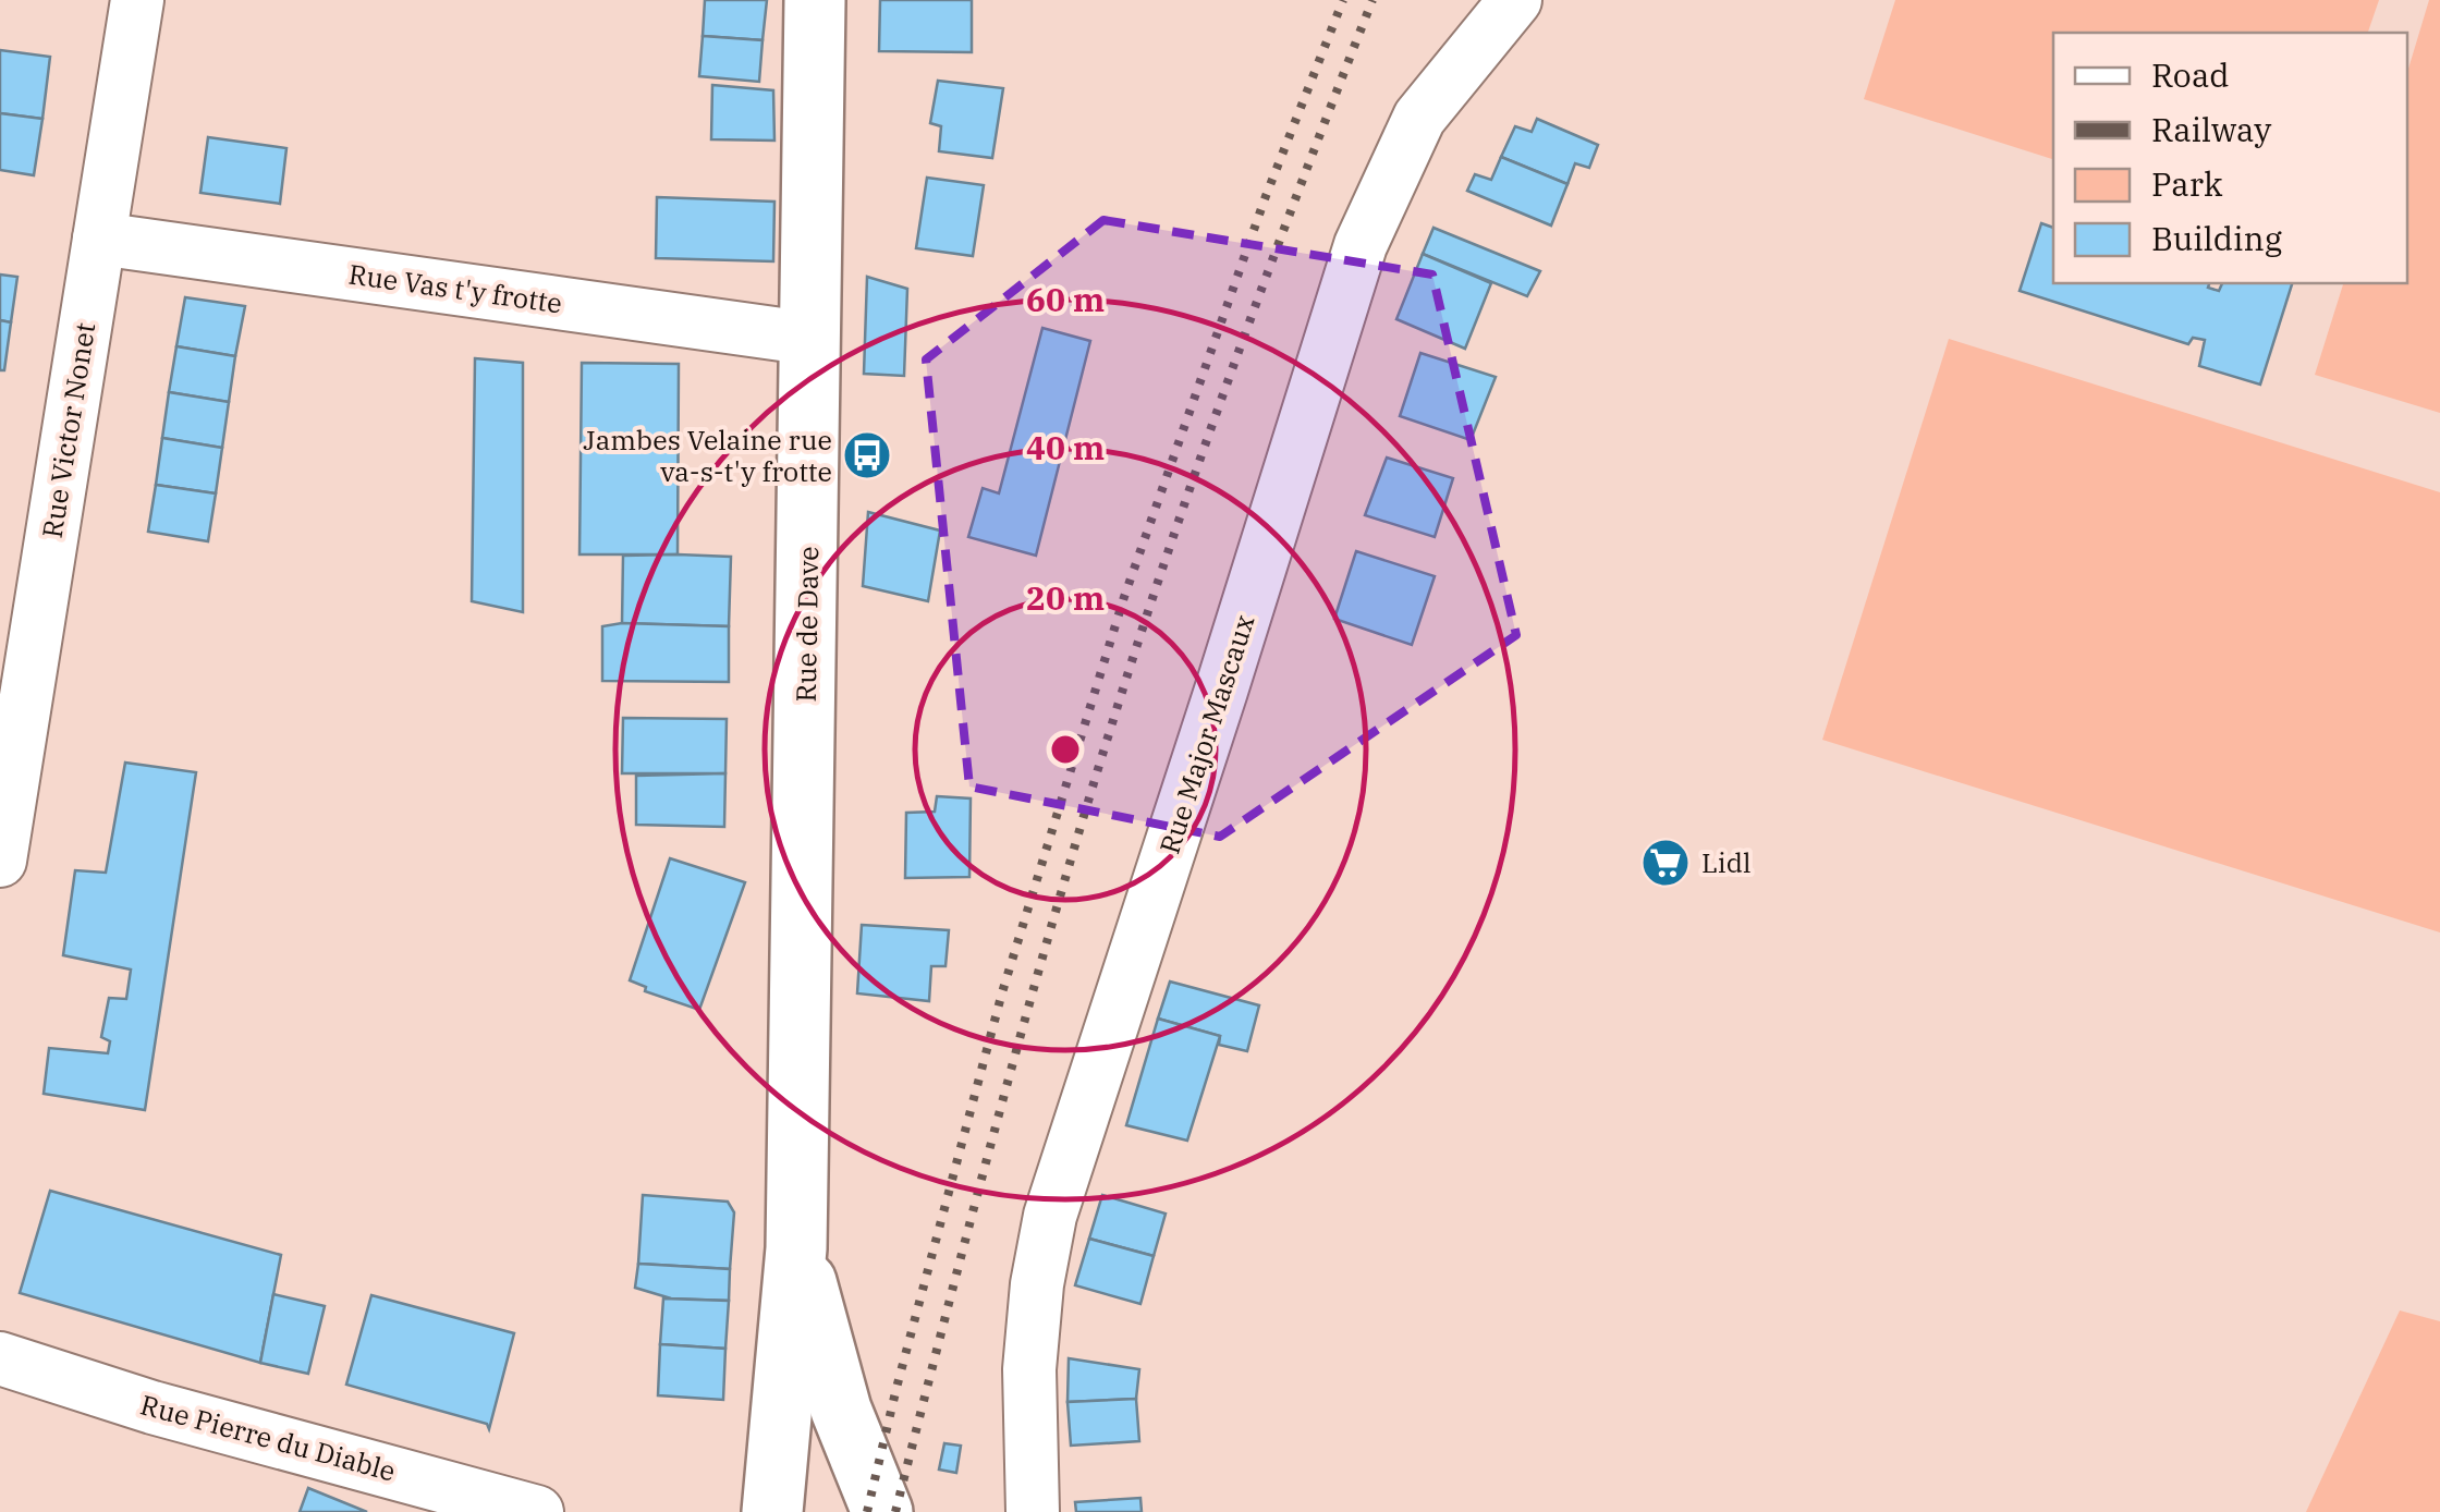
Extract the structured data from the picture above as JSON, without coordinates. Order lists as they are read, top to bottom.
{
  "streets": {
    "main road": ["Rue de Dave"],
    "street": [
      "Rue Vas t'y frotte",
      "Rue Victor Nonet",
      "Rue Major Mascaux",
      "Rue Pierre du Diable"
    ]
  },
  "crossings": [
    ["Rue Vas t'y frotte", "Rue Victor Nonet"],
    ["Rue Vas t'y frotte", "Rue de Dave"]
  ],
  "places": {
    "bus stop": ["Jambes Velaine rue va-s-t'y frotte"],
    "supermarket": ["Lidl"]
  },
  "legend": [
    "Road",
    "Railway",
    "Park",
    "Building"
  ],
  "rings": ["60 m", "40 m", "20 m"]
}
